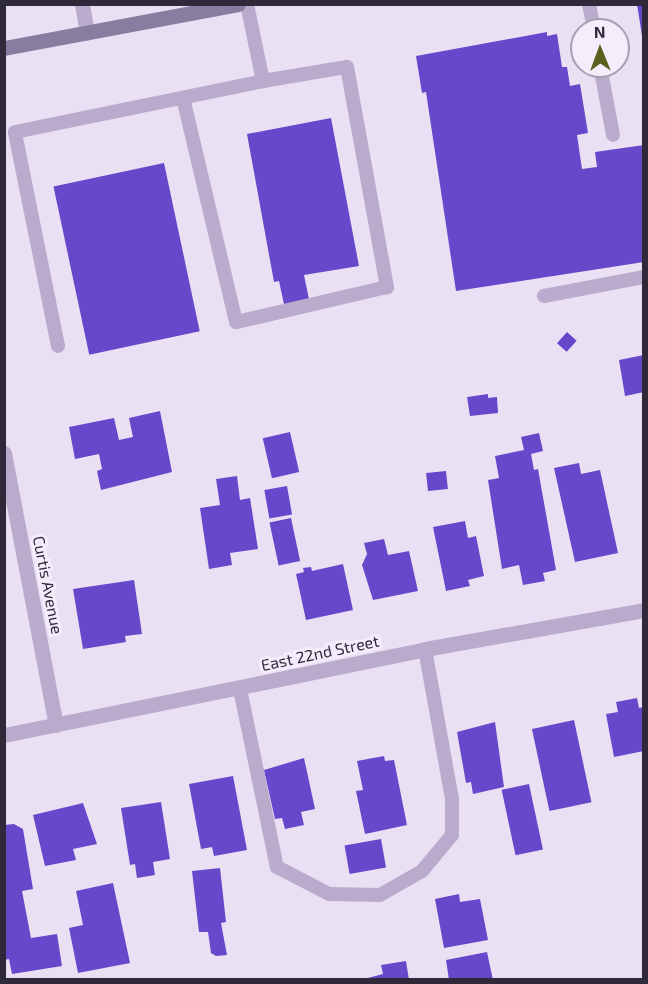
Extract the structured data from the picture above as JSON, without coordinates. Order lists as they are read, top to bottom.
{
  "streets": {
    "street": ["Curtis Avenue", "East 22nd Street"]
  },
  "crossings": [
    ["Curtis Avenue", "East 22nd Street"]
  ],
  "north": "top"
}
